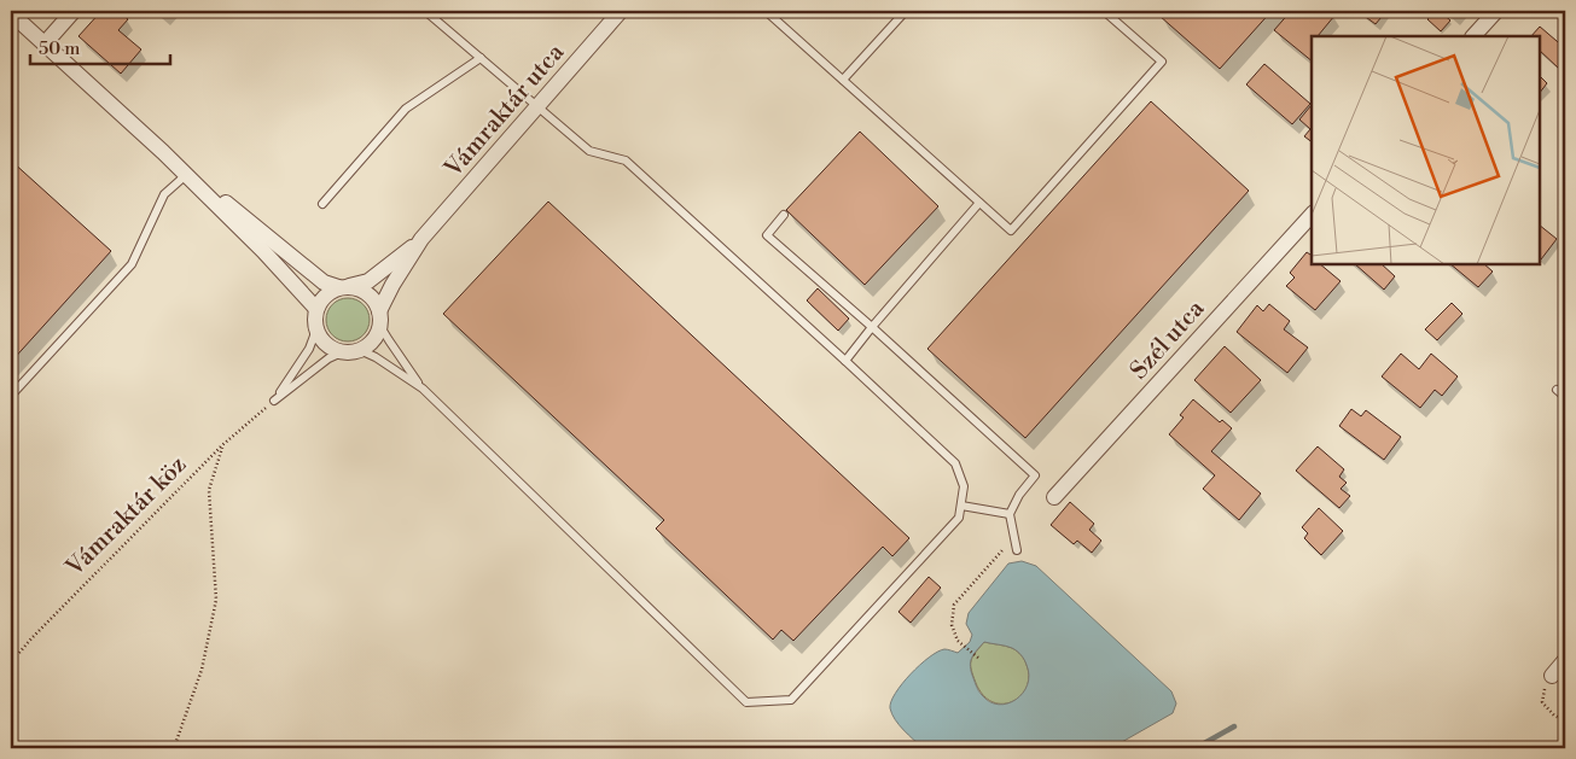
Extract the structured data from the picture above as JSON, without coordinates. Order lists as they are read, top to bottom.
{
  "streets": {
    "street": ["Vámraktár utca", "Szél utca"],
    "path": ["Vámraktár köz"]
  },
  "scale_bar": "50 m"
}
